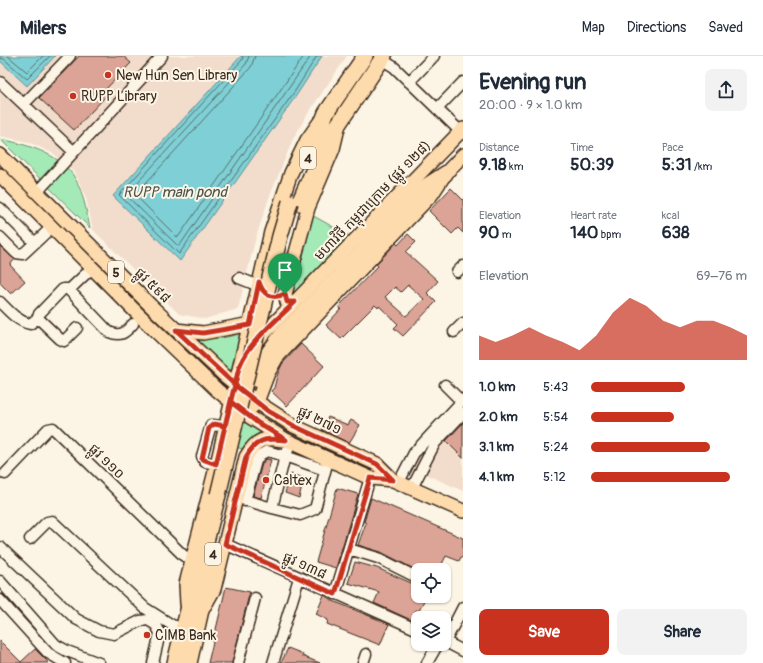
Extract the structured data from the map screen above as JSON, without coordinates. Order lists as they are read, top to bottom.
{
  "streets": {
    "highway": ["4"],
    "main road": [
      "មហាវិថី កម្ពុជាក្រោម (ផ្លូវ ១២៨)",
      "5",
      "ផ្លូវ ៥៩៨",
      "ផ្លូវ ២៧១"
    ],
    "street": ["ផ្លូវ ១១០", "ផ្លូវ ១៣៨"]
  },
  "crossings": [
    ["5", "ផ្លូវ ២៧១"],
    ["ផ្លូវ ៥៩៨", "ផ្លូវ ២៧១"]
  ],
  "water": ["RUPP main pond"],
  "places": [
    "New Hun Sen Library",
    "RUPP Library",
    "Caltex",
    "CIMB Bank"
  ],
  "page": {
    "header": "Milers",
    "nav": ["Map", "Directions", "Saved"],
    "heading": ["Evening run", "20:00 · 9 × 1.0 km"],
    "stats": [
      ["Distance", "9.18 km"],
      ["Time", "50:39"],
      ["Pace", "5:31 /km"],
      ["Elevation", "90 m"],
      ["Heart rate", "140 bpm"],
      ["kcal", "638"]
    ],
    "chart": ["Elevation", "69–76 m"],
    "list": [
      {
        "name": "1.0 km",
        "note": "5:43"
      },
      {
        "name": "2.0 km",
        "note": "5:54"
      },
      {
        "name": "3.1 km",
        "note": "5:24"
      },
      {
        "name": "4.1 km",
        "note": "5:12"
      }
    ],
    "buttons": ["Save", "Share"]
  }
}
